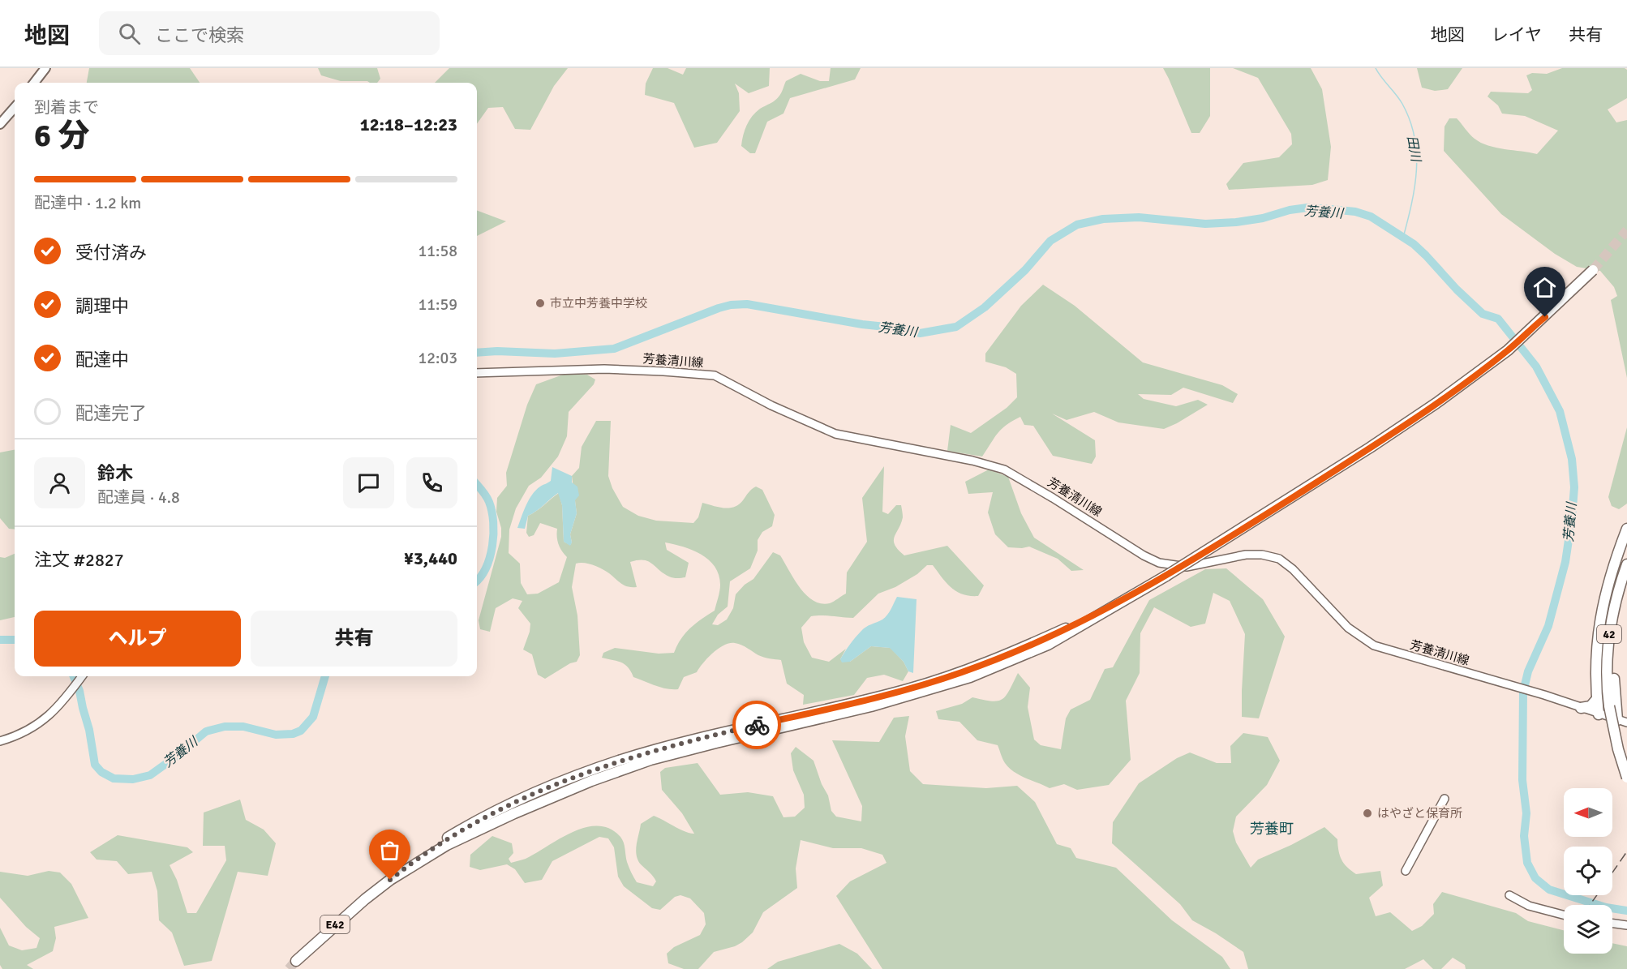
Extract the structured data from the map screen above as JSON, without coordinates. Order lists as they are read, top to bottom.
{
  "streets": {
    "highway": ["42", "E42"],
    "main road": ["芳養清川線"]
  },
  "districts": ["芳養町"],
  "water": ["田川", "芳養川"],
  "places": ["市立中芳養中学校", "はやざと保育所"],
  "north": "left",
  "page": {
    "header": "地図",
    "search": "ここで検索",
    "nav": ["地図", "レイヤ", "共有"],
    "heading": ["6 分", "到着まで", "12:18–12:23"],
    "panel": [
      "鈴木",
      "配達員 · 4.8",
      "注文 #2827",
      "¥3,440"
    ],
    "bar": "配達中 · 1.2 km",
    "list": [
      ["受付済み", "11:58"],
      ["調理中", "11:59"],
      ["配達中", "12:03"],
      "配達完了"
    ],
    "buttons": ["ヘルプ", "共有"]
  }
}
